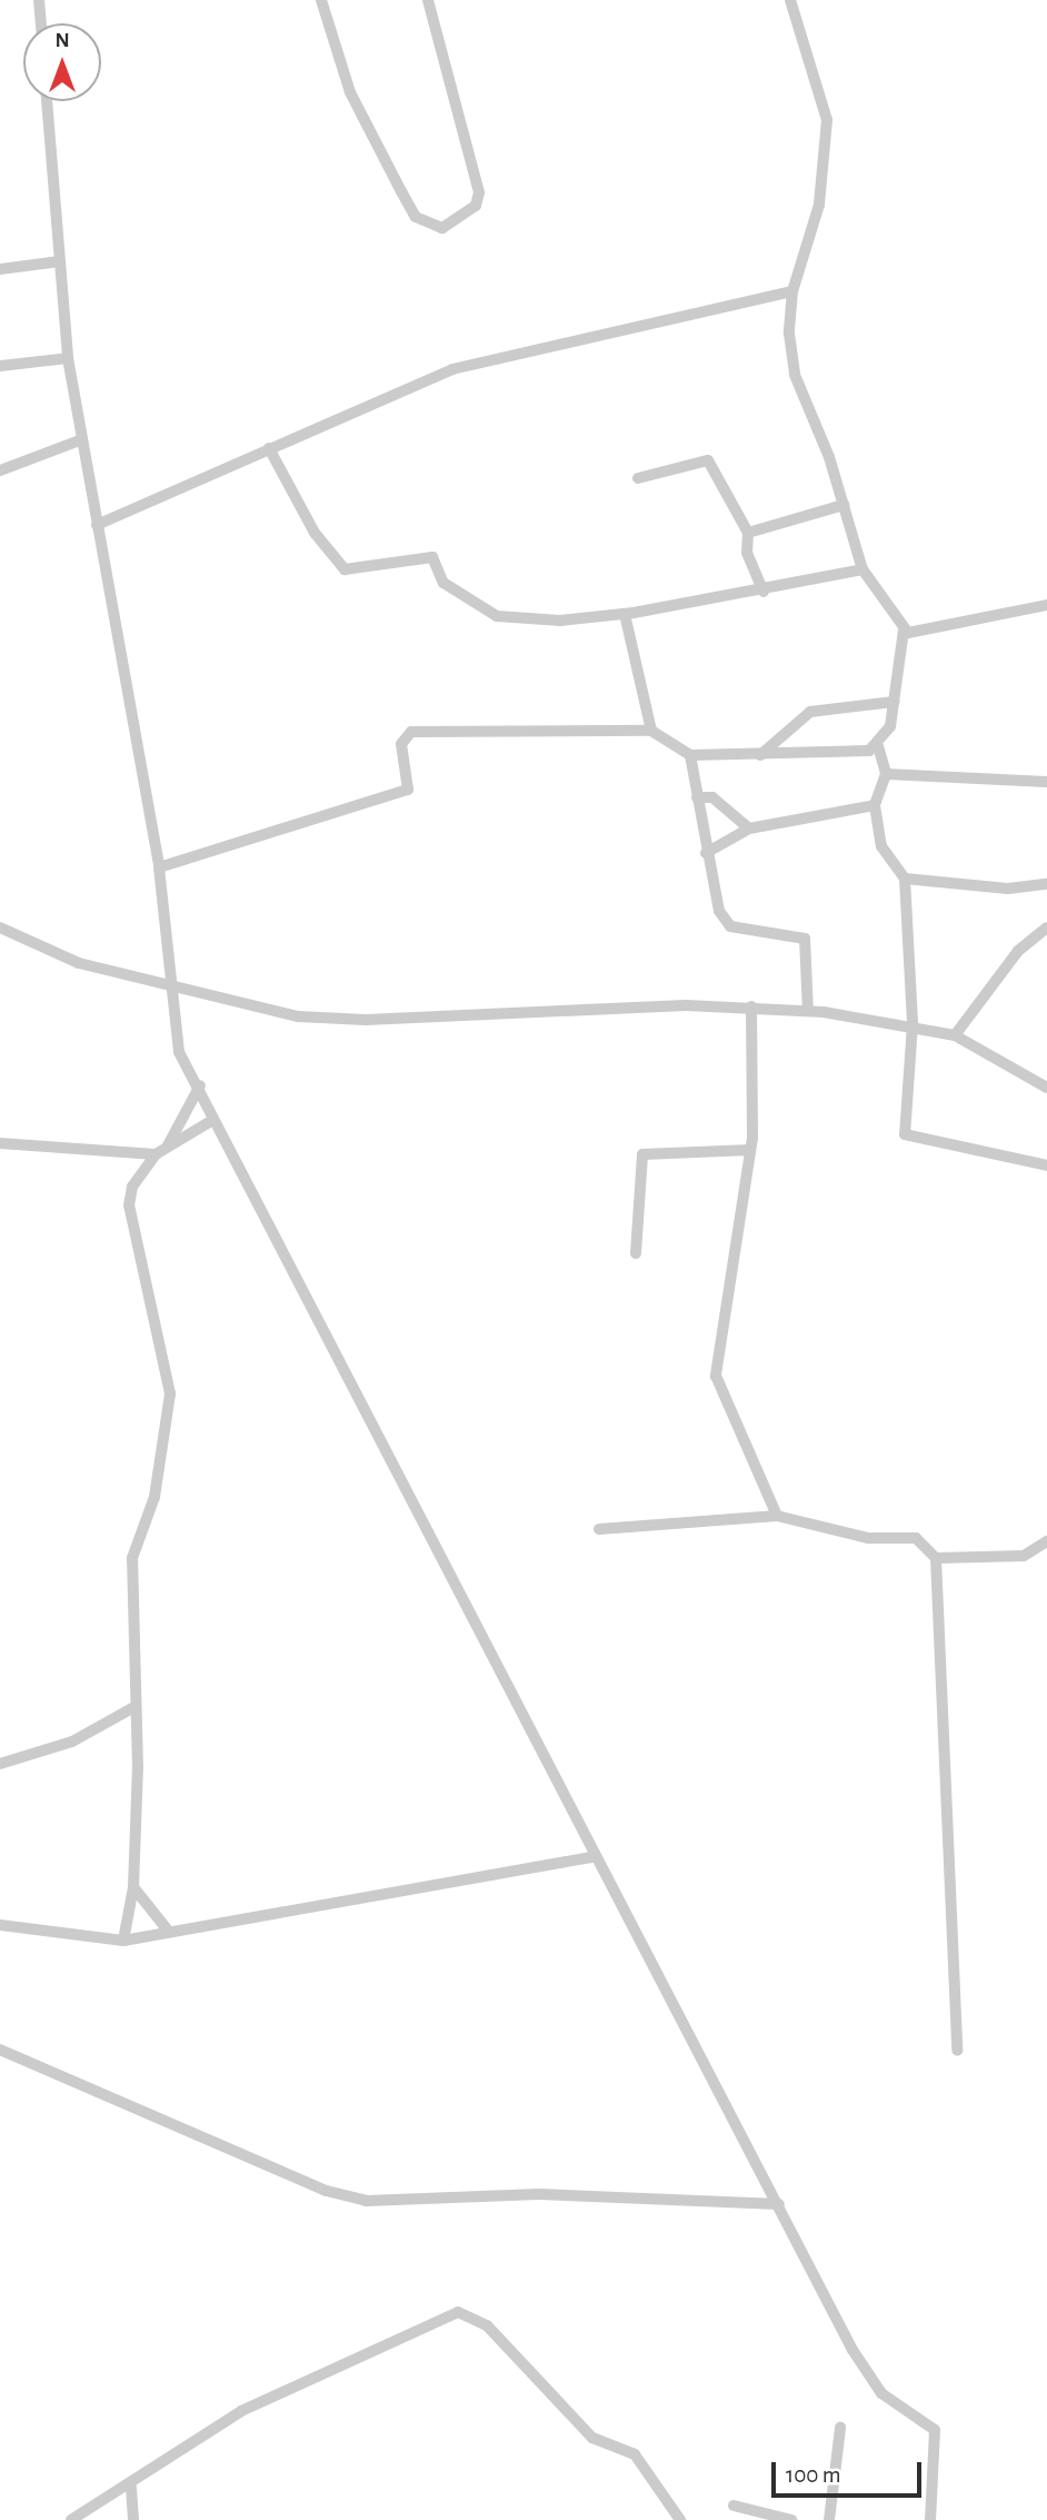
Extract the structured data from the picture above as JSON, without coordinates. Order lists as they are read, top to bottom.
{
  "scale_bar": "100 m",
  "north": "top"
}
